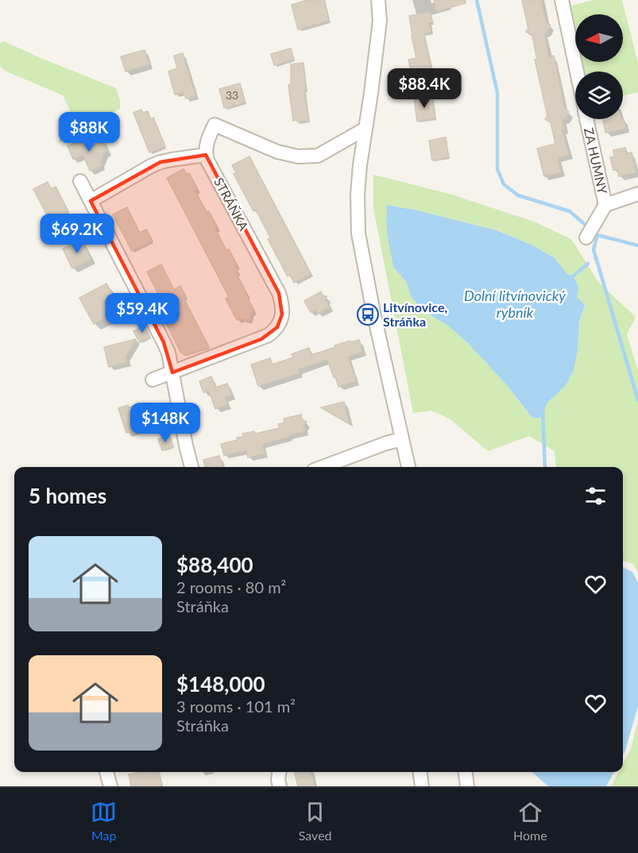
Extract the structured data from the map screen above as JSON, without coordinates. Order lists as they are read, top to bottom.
{
  "streets": {
    "street": ["ZA HUMNY", "STRÁŇKA"]
  },
  "water": ["Dolní litvínovický rybník"],
  "places": {
    "bus stop": ["Litvínovice, Stráňka"]
  },
  "house_numbers": ["33"],
  "north": "left",
  "page": {
    "price": [
      "$88.4K",
      "$88K",
      "$69.2K",
      "$59.4K",
      "$148K"
    ],
    "heading": "5 homes",
    "list": [
      {
        "name": "$88,400",
        "note": "2 rooms · 80 m² · Stráňka"
      },
      {
        "name": "$148,000",
        "note": "3 rooms · 101 m² · Stráňka"
      }
    ],
    "tabs": ["Map", "Saved", "Home"]
  }
}
